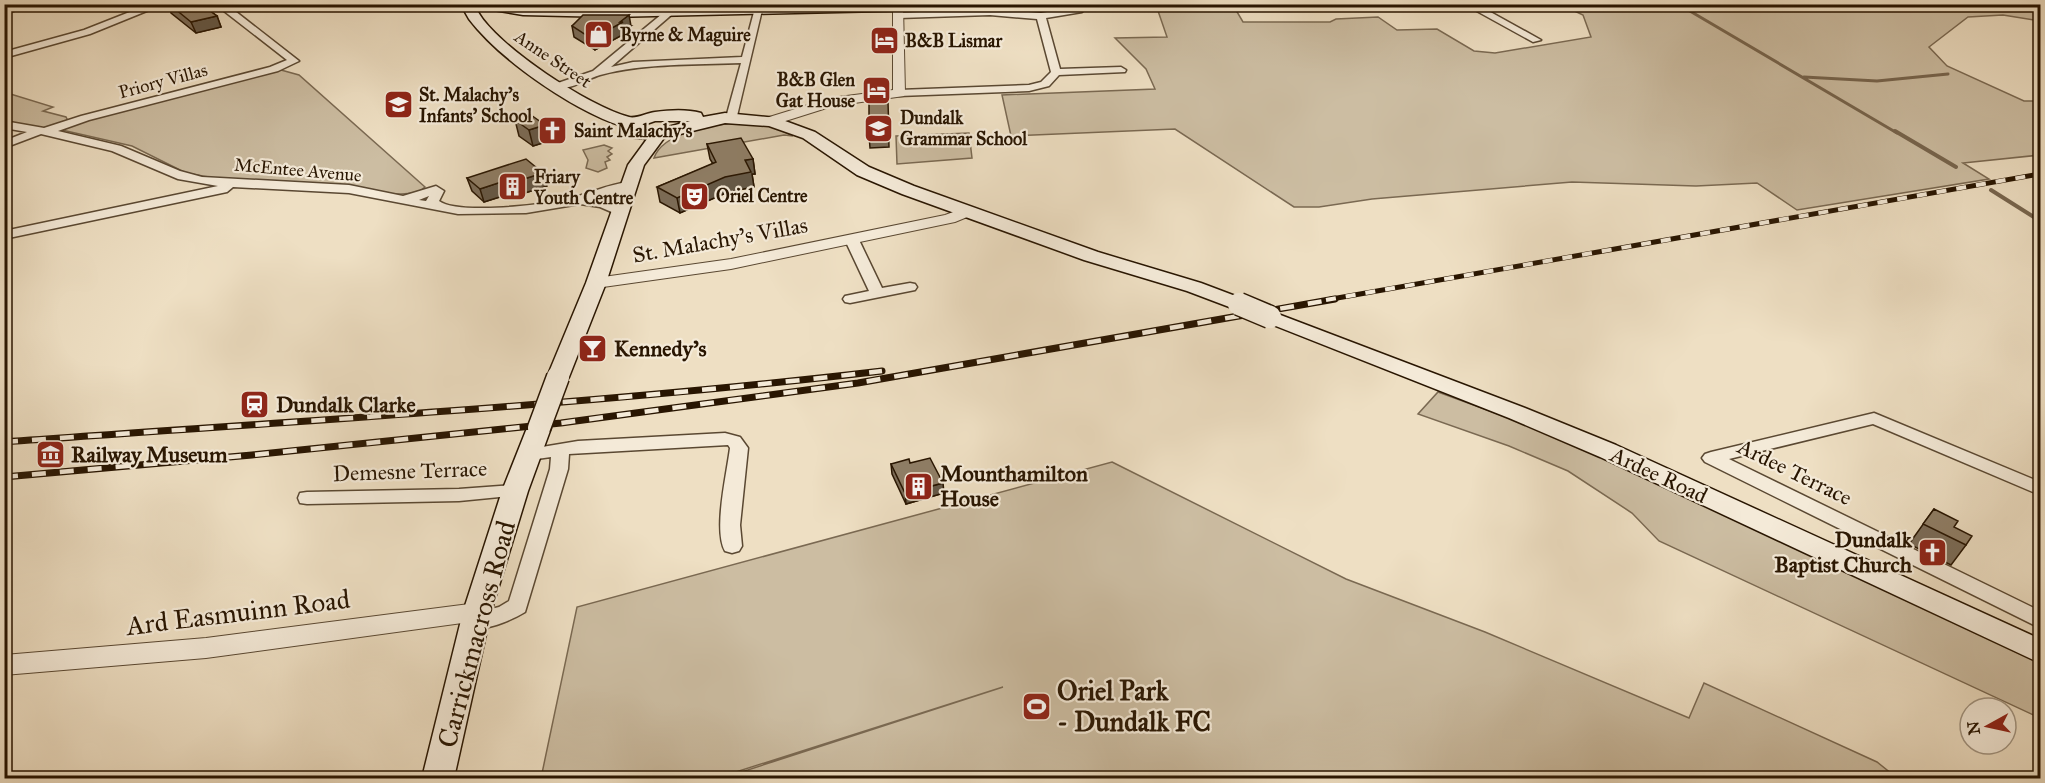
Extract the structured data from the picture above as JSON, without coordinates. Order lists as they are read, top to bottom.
{
  "streets": {
    "main road": ["Anne Street", "Ardee Road", "Carrickmacross Road"],
    "street": [
      "Priory Villas",
      "McEntee Avenue",
      "St. Malachy's Villas",
      "Demesne Terrace",
      "Ardee Terrace",
      "Ard Easmuinn Road"
    ]
  },
  "crossings": [
    ["Priory Villas", "McEntee Avenue"],
    ["St. Malachy's Villas", "Ardee Road"],
    ["Demesne Terrace", "Carrickmacross Road"],
    ["Ard Easmuinn Road", "Carrickmacross Road"]
  ],
  "places": {
    "shop": ["Byrne & Maguire"],
    "hotel": ["B&B Lismar", "B&B Glen Gat House"],
    "school or university": ["St. Malachy's Infants' School", "Dundalk Grammar School"],
    "church": ["Saint Malachy's", "Dundalk Baptist Church"],
    "building": ["Friary Youth Centre", "Mounthamilton House"],
    "theatre": ["Oriel Centre"],
    "bar": ["Kennedy's"],
    "station": ["Dundalk Clarke"],
    "museum": ["Railway Museum"],
    "sports": ["Oriel Park - Dundalk FC"]
  },
  "north": "left"
}
